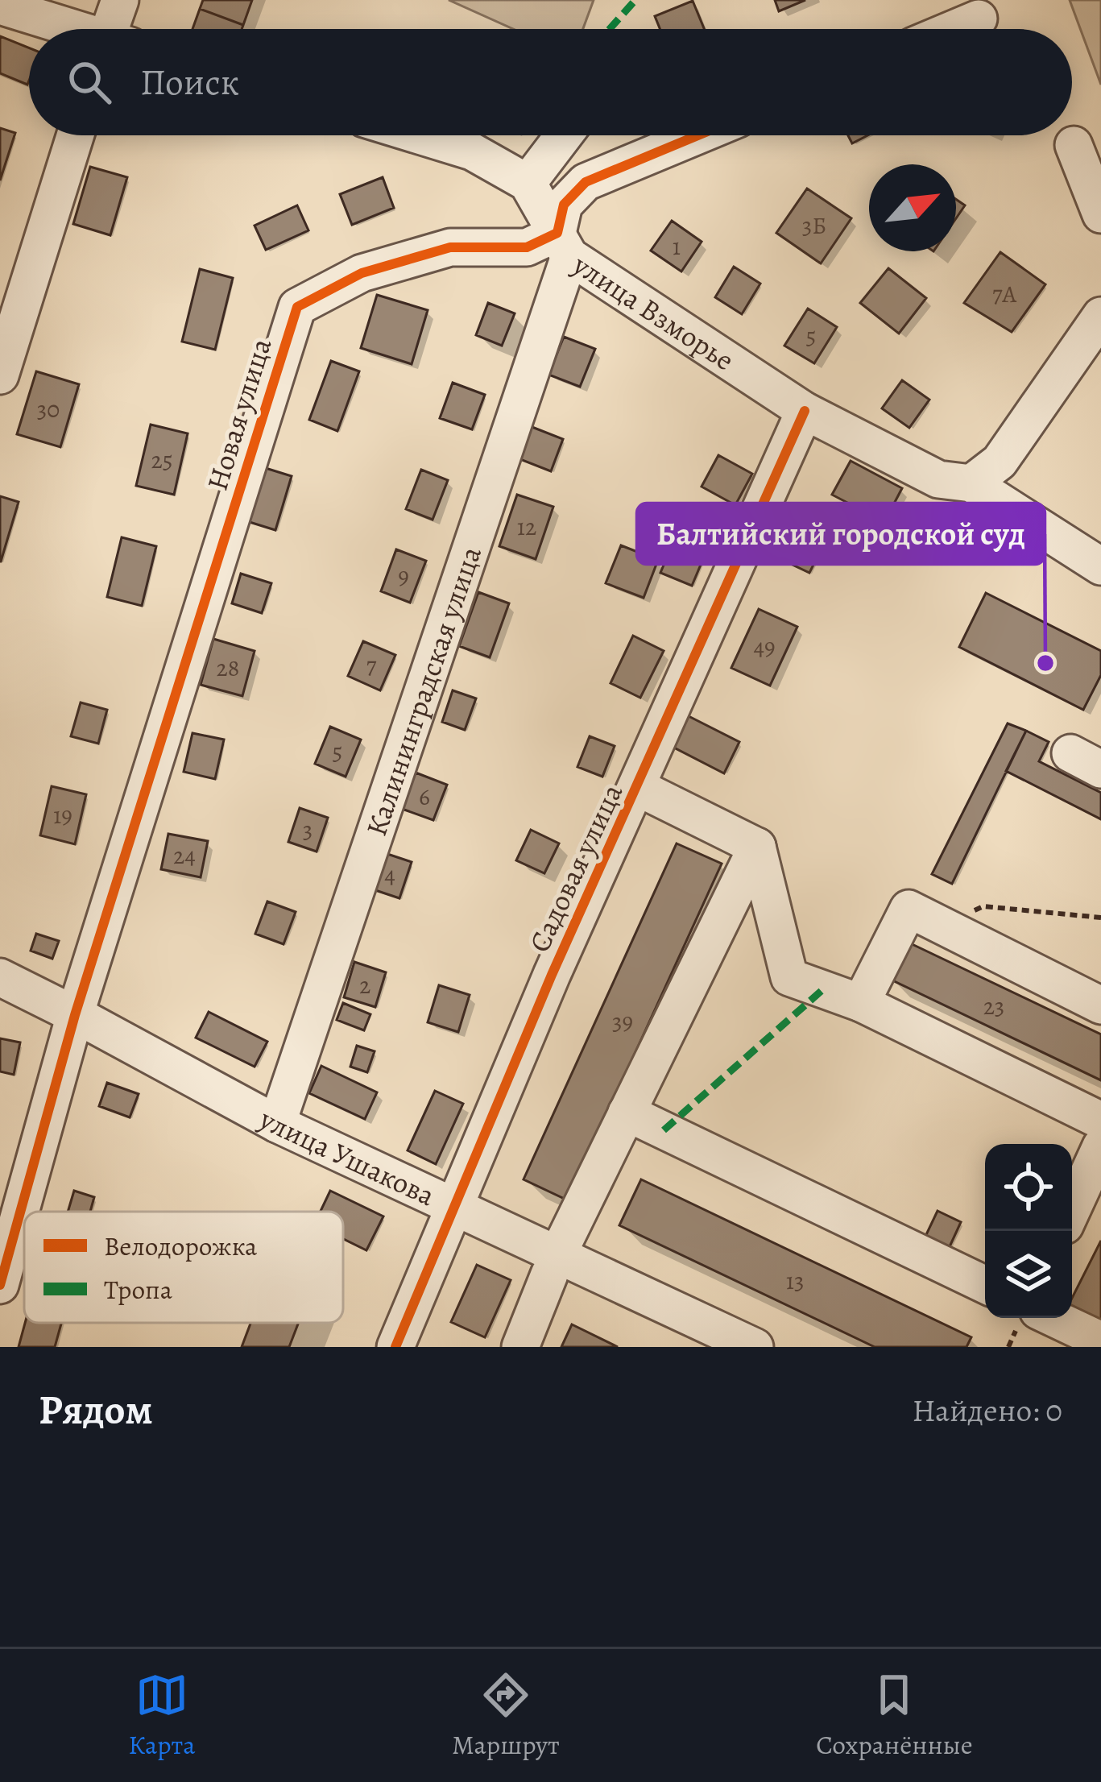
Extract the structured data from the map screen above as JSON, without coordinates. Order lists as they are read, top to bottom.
{
  "streets": {
    "street": [
      "улица Взморье",
      "Новая улица",
      "Калининградская улица",
      "Садовая улица",
      "улица Ушакова"
    ]
  },
  "crossings": [
    ["улица Взморье", "Новая улица"],
    ["улица Взморье", "Калининградская улица"],
    ["улица Взморье", "Садовая улица"],
    ["Новая улица", "Калининградская улица"],
    ["Новая улица", "улица Ушакова"],
    ["Калининградская улица", "улица Ушакова"],
    ["Садовая улица", "улица Ушакова"]
  ],
  "places": ["Балтийский городской суд"],
  "house_numbers": [
    "3Б",
    "1",
    "7А",
    "5",
    "30",
    "25",
    "12",
    "9",
    "49",
    "7",
    "28",
    "5",
    "6",
    "19",
    "3",
    "24",
    "4",
    "2",
    "23",
    "39",
    "13"
  ],
  "legend": ["Велодорожка", "Тропа"],
  "north": "top right",
  "page": {
    "search": "Поиск",
    "heading": ["Рядом", "Найдено: 0"],
    "nav": ["Карта", "Маршрут", "Сохранённые"]
  }
}
